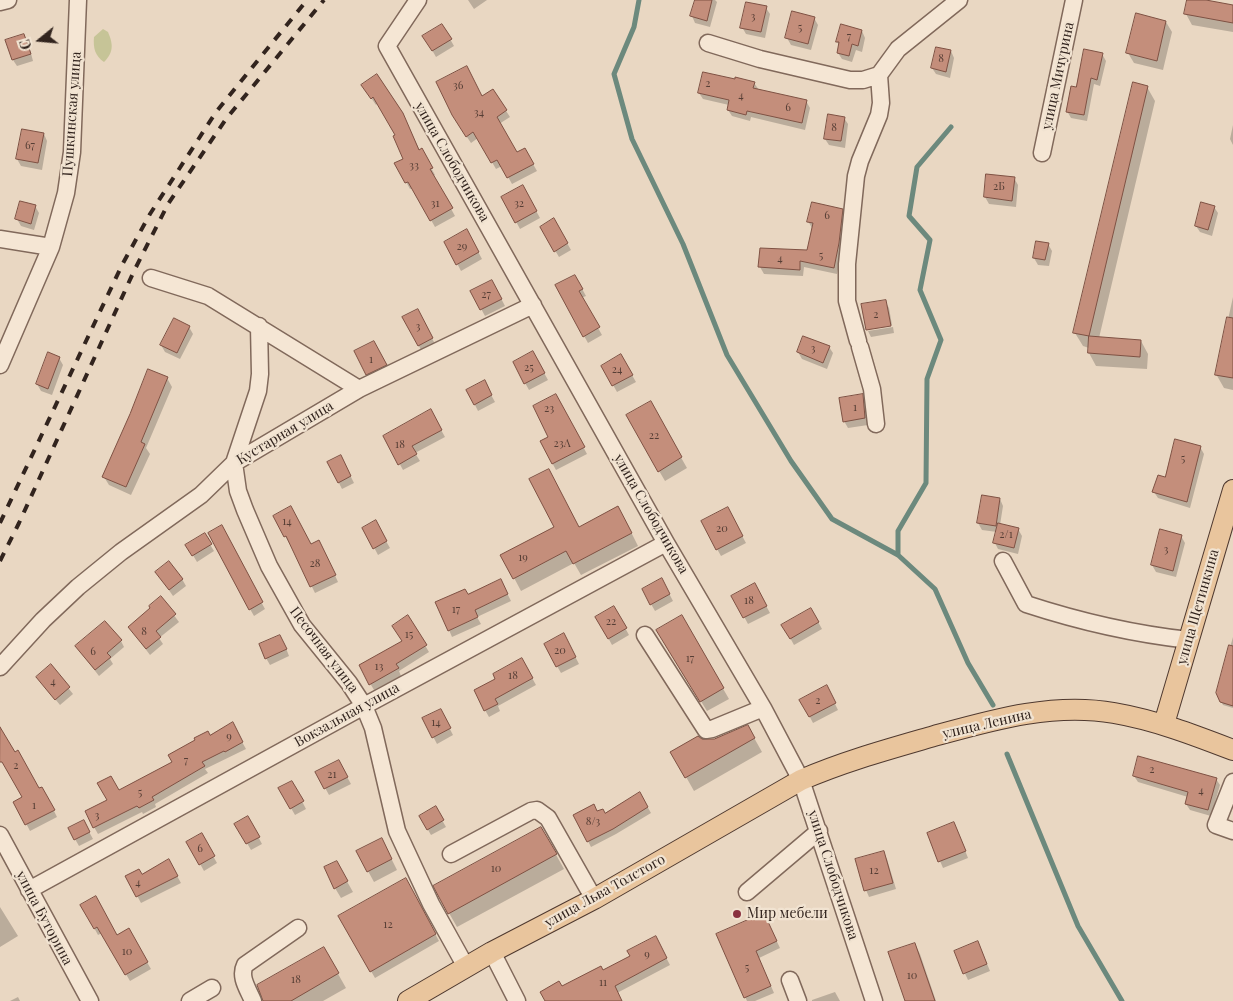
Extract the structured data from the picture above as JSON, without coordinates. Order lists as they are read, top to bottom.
{
  "streets": {
    "main road": ["улица Щетинкина", "улица Ленина", "улица Льва Толстого"],
    "street": [
      "улица Мичурина",
      "Пушкинская улица",
      "улица Слободчикова",
      "Кустарная улица",
      "Песочная улица",
      "Вокзальная улица",
      "улица Буторина"
    ]
  },
  "crossings": [
    ["улица Слободчикова", "Кустарная улица"],
    ["улица Слободчикова", "Вокзальная улица"],
    ["улица Слободчикова", "улица Ленина"],
    ["улица Слободчикова", "улица Льва Толстого"],
    ["Кустарная улица", "Песочная улица"],
    ["улица Щетинкина", "улица Ленина"],
    ["Песочная улица", "Вокзальная улица"],
    ["Песочная улица", "улица Льва Толстого"],
    ["Вокзальная улица", "улица Буторина"],
    ["улица Ленина", "улица Льва Толстого"]
  ],
  "places": ["Мир мебели"],
  "house_numbers": [
    "3",
    "5",
    "7",
    "8",
    "2",
    "36",
    "4",
    "6",
    "34",
    "8",
    "67",
    "33",
    "2Б",
    "31",
    "32",
    "6",
    "29",
    "5",
    "4",
    "27",
    "2",
    "3",
    "3",
    "1",
    "25",
    "24",
    "1",
    "23",
    "22",
    "23А",
    "18",
    "5",
    "14",
    "20",
    "2/1",
    "3",
    "19",
    "28",
    "18",
    "17",
    "22",
    "8",
    "15",
    "20",
    "6",
    "17",
    "13",
    "18",
    "4",
    "2",
    "14",
    "9",
    "7",
    "2",
    "2",
    "21",
    "4",
    "5",
    "1",
    "3",
    "8/3",
    "6",
    "10",
    "12",
    "4",
    "12",
    "10",
    "9",
    "5",
    "10",
    "18",
    "11"
  ],
  "north": "left"
}
